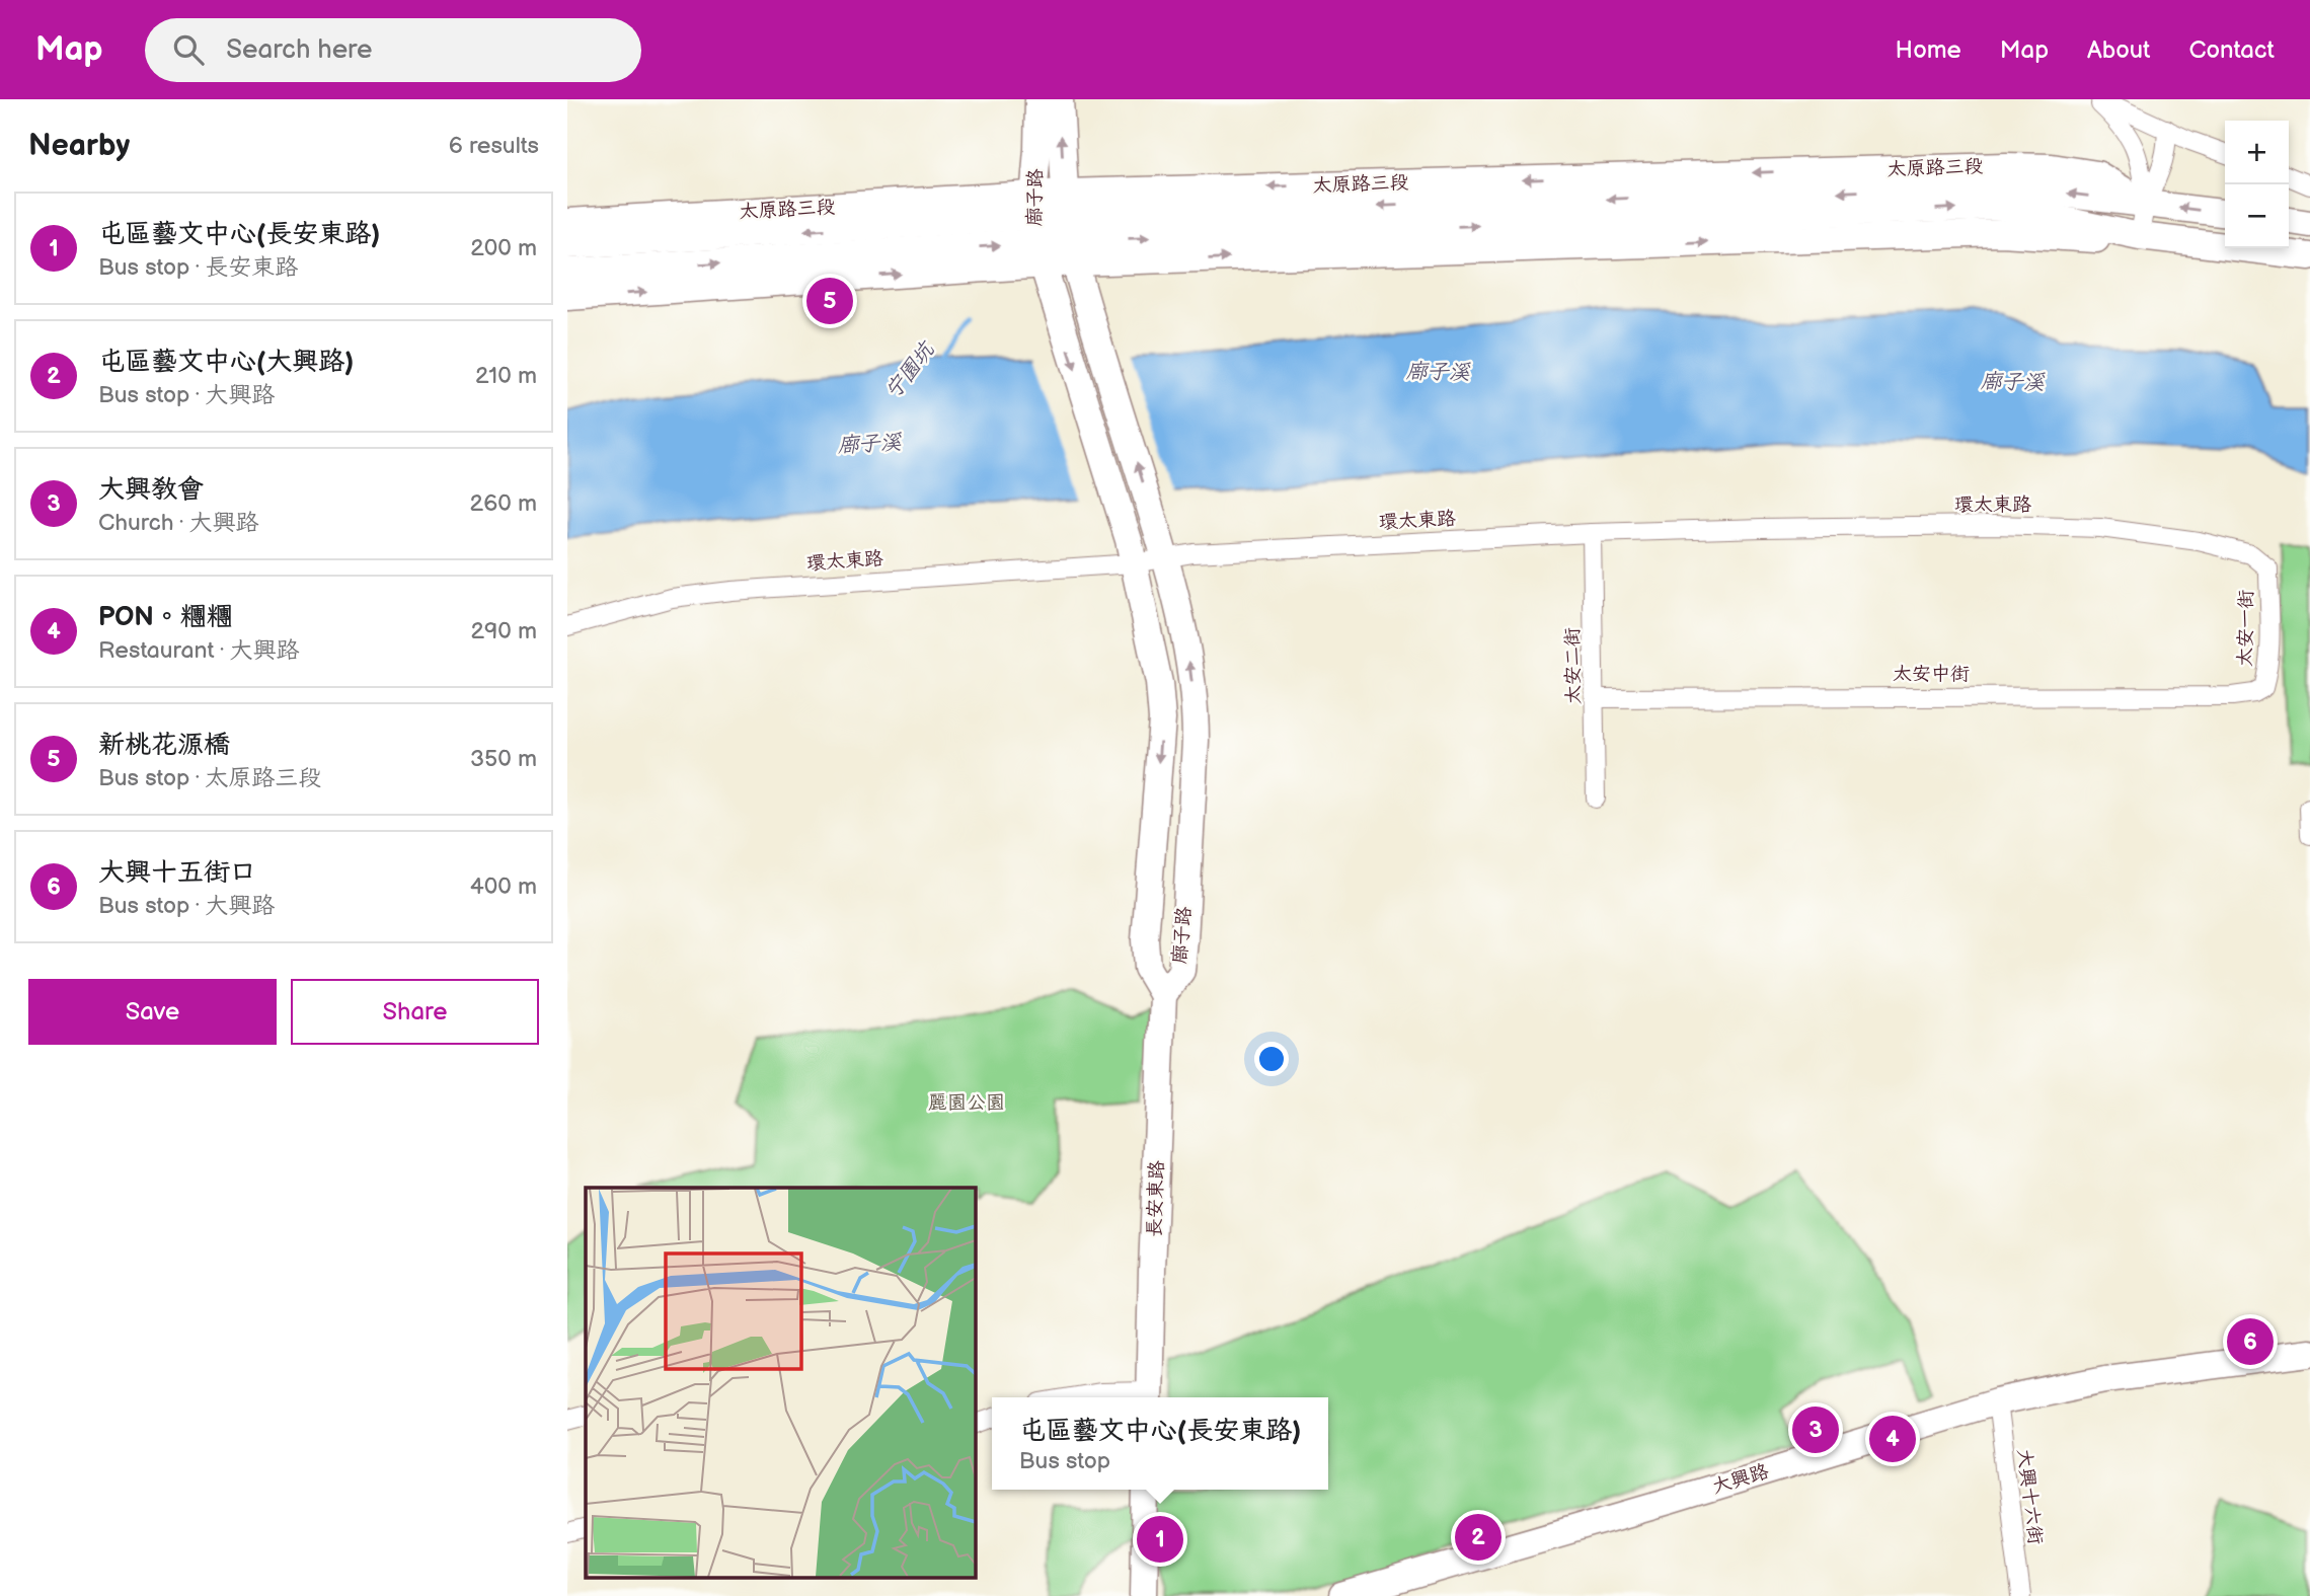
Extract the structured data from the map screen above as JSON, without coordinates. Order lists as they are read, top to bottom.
{
  "streets": {
    "main road": [
      "太原路三段",
      "廍子路",
      "長安東路",
      "大興路"
    ],
    "street": [
      "環太東路",
      "太安一街",
      "太安二街",
      "太安中街",
      "大興十六街"
    ]
  },
  "crossings": [
    ["太原路三段", "廍子路"],
    ["廍子路", "環太東路"],
    ["廍子路", "長安東路"],
    ["環太東路", "太安一街"],
    ["環太東路", "太安二街"],
    ["太安一街", "太安中街"],
    ["太安二街", "太安中街"],
    ["大興路", "大興十六街"]
  ],
  "water": ["宁園坑", "廍子溪"],
  "parks": ["麗園公園"],
  "page": {
    "header": "Map",
    "search": "Search here",
    "nav": [
      "Home",
      "Map",
      "About",
      "Contact"
    ],
    "heading": ["Nearby", "6 results"],
    "map_buttons": ["+", "−"],
    "list": [
      {
        "mark": "1",
        "name": "屯區藝文中心(長安東路)",
        "note": "Bus stop · 長安東路",
        "value": "200 m"
      },
      {
        "mark": "2",
        "name": "屯區藝文中心(大興路)",
        "note": "Bus stop · 大興路",
        "value": "210 m"
      },
      {
        "mark": "3",
        "name": "大興教會",
        "note": "Church · 大興路",
        "value": "260 m"
      },
      {
        "mark": "4",
        "name": "PON。糰糰",
        "note": "Restaurant · 大興路",
        "value": "290 m"
      },
      {
        "mark": "5",
        "name": "新桃花源橋",
        "note": "Bus stop · 太原路三段",
        "value": "350 m"
      },
      {
        "mark": "6",
        "name": "大興十五街口",
        "note": "Bus stop · 大興路",
        "value": "400 m"
      }
    ],
    "pins": [
      "5",
      "6",
      "3",
      "4",
      "2",
      "1"
    ],
    "buttons": ["Save", "Share"],
    "popup": ["屯區藝文中心(長安東路)", "Bus stop"]
  }
}
